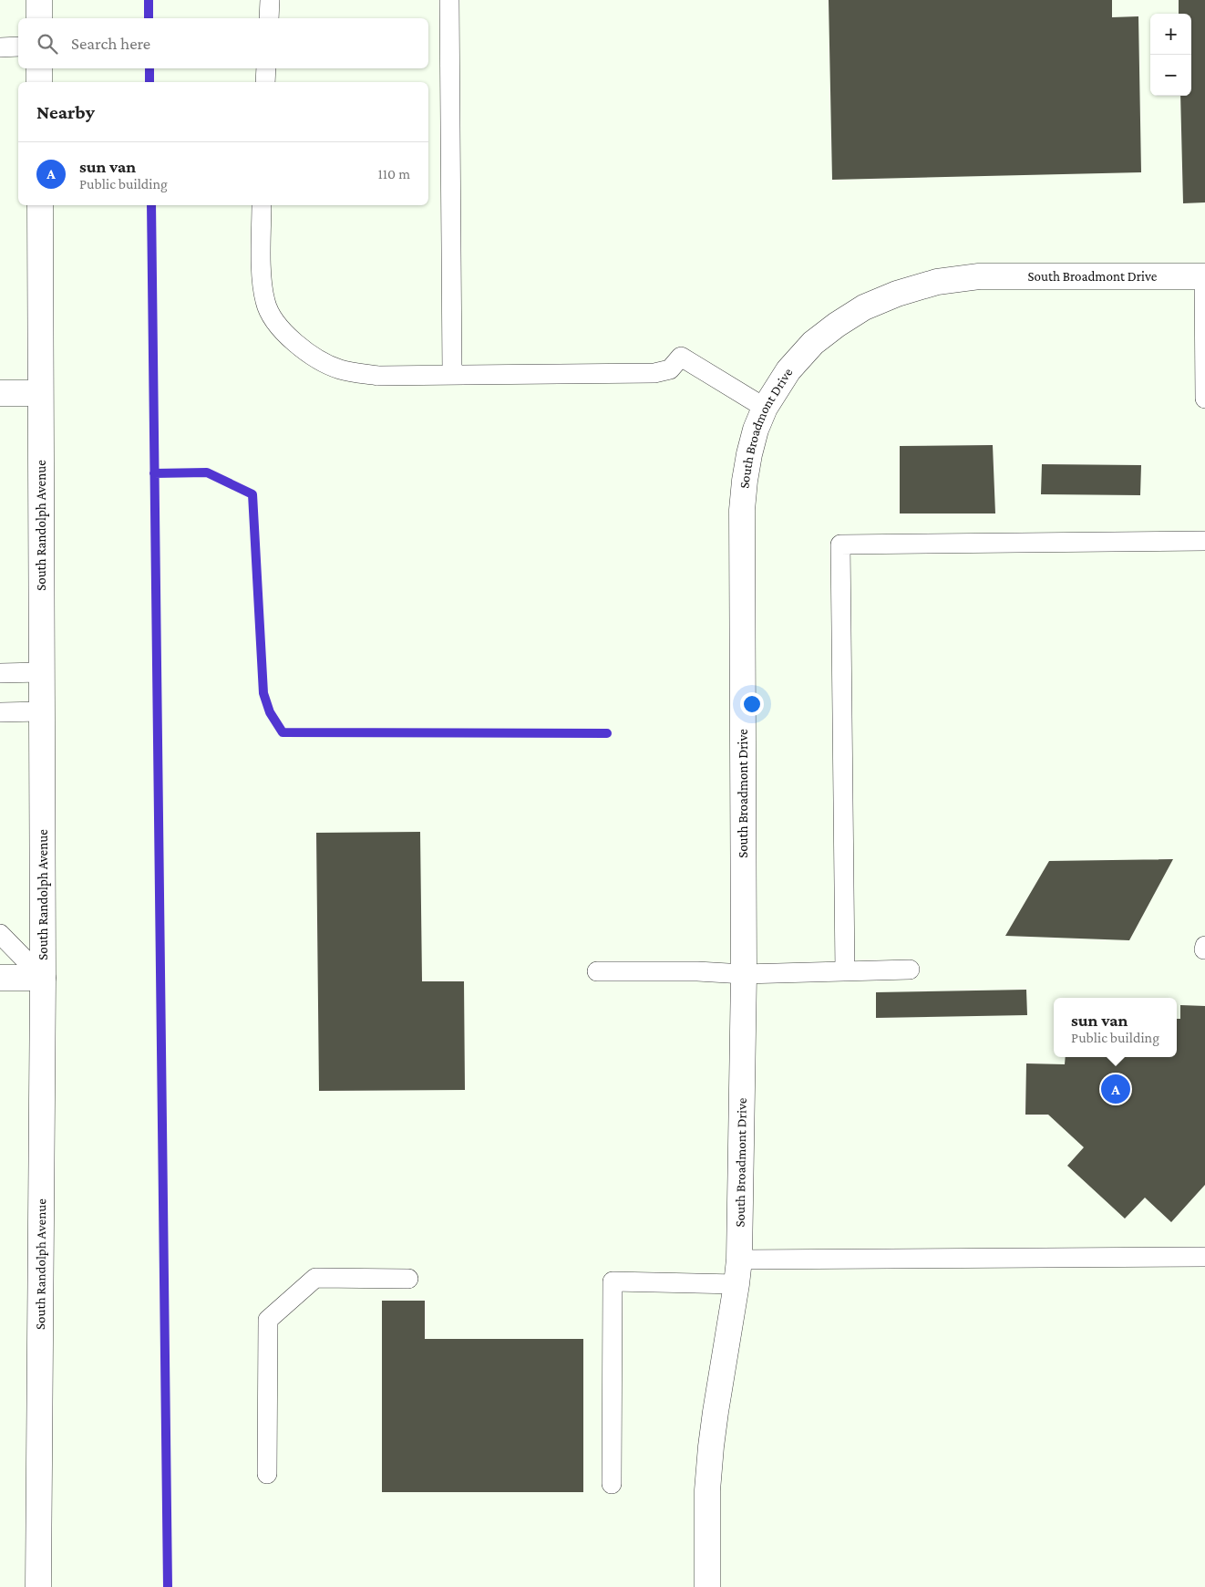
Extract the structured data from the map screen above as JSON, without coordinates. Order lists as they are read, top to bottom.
{
  "streets": {
    "street": ["South Broadmont Drive", "South Randolph Avenue"]
  },
  "page": {
    "map_buttons": ["+", "−"],
    "search": "Search here",
    "heading": "Nearby",
    "list": [
      {
        "mark": "A",
        "name": "sun van",
        "note": "Public building",
        "value": "110 m"
      }
    ],
    "popup": ["sun van", "Public building"],
    "pins": "A"
  }
}
